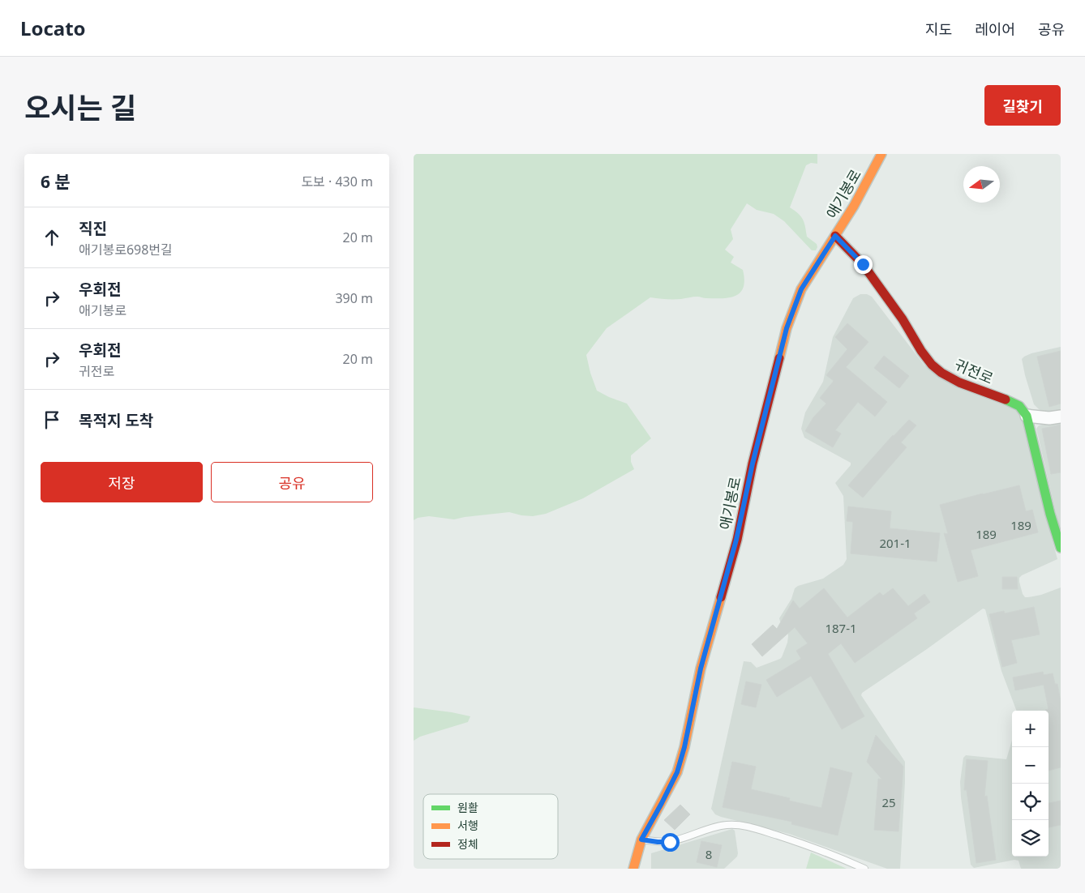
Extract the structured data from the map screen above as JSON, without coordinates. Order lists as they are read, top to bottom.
{
  "streets": {
    "main road": ["애기봉로", "귀전로"]
  },
  "crossings": [
    ["애기봉로", "귀전로"]
  ],
  "house_numbers": [
    "189",
    "189",
    "201-1",
    "187-1",
    "25",
    "8"
  ],
  "legend": ["원활", "서행", "정체"],
  "north": "left",
  "page": {
    "header": "Locato",
    "nav": ["지도", "레이어", "공유"],
    "title": "오시는 길",
    "buttons": [
      "길찾기",
      ["저장", "공유"]
    ],
    "heading": ["6 분", "도보 · 430 m"],
    "list": [
      ["직진", "애기봉로698번길", "20 m"],
      ["우회전", "애기봉로", "390 m"],
      ["우회전", "귀전로", "20 m"],
      "목적지 도착"
    ],
    "map_buttons": ["+", "−"]
  }
}
